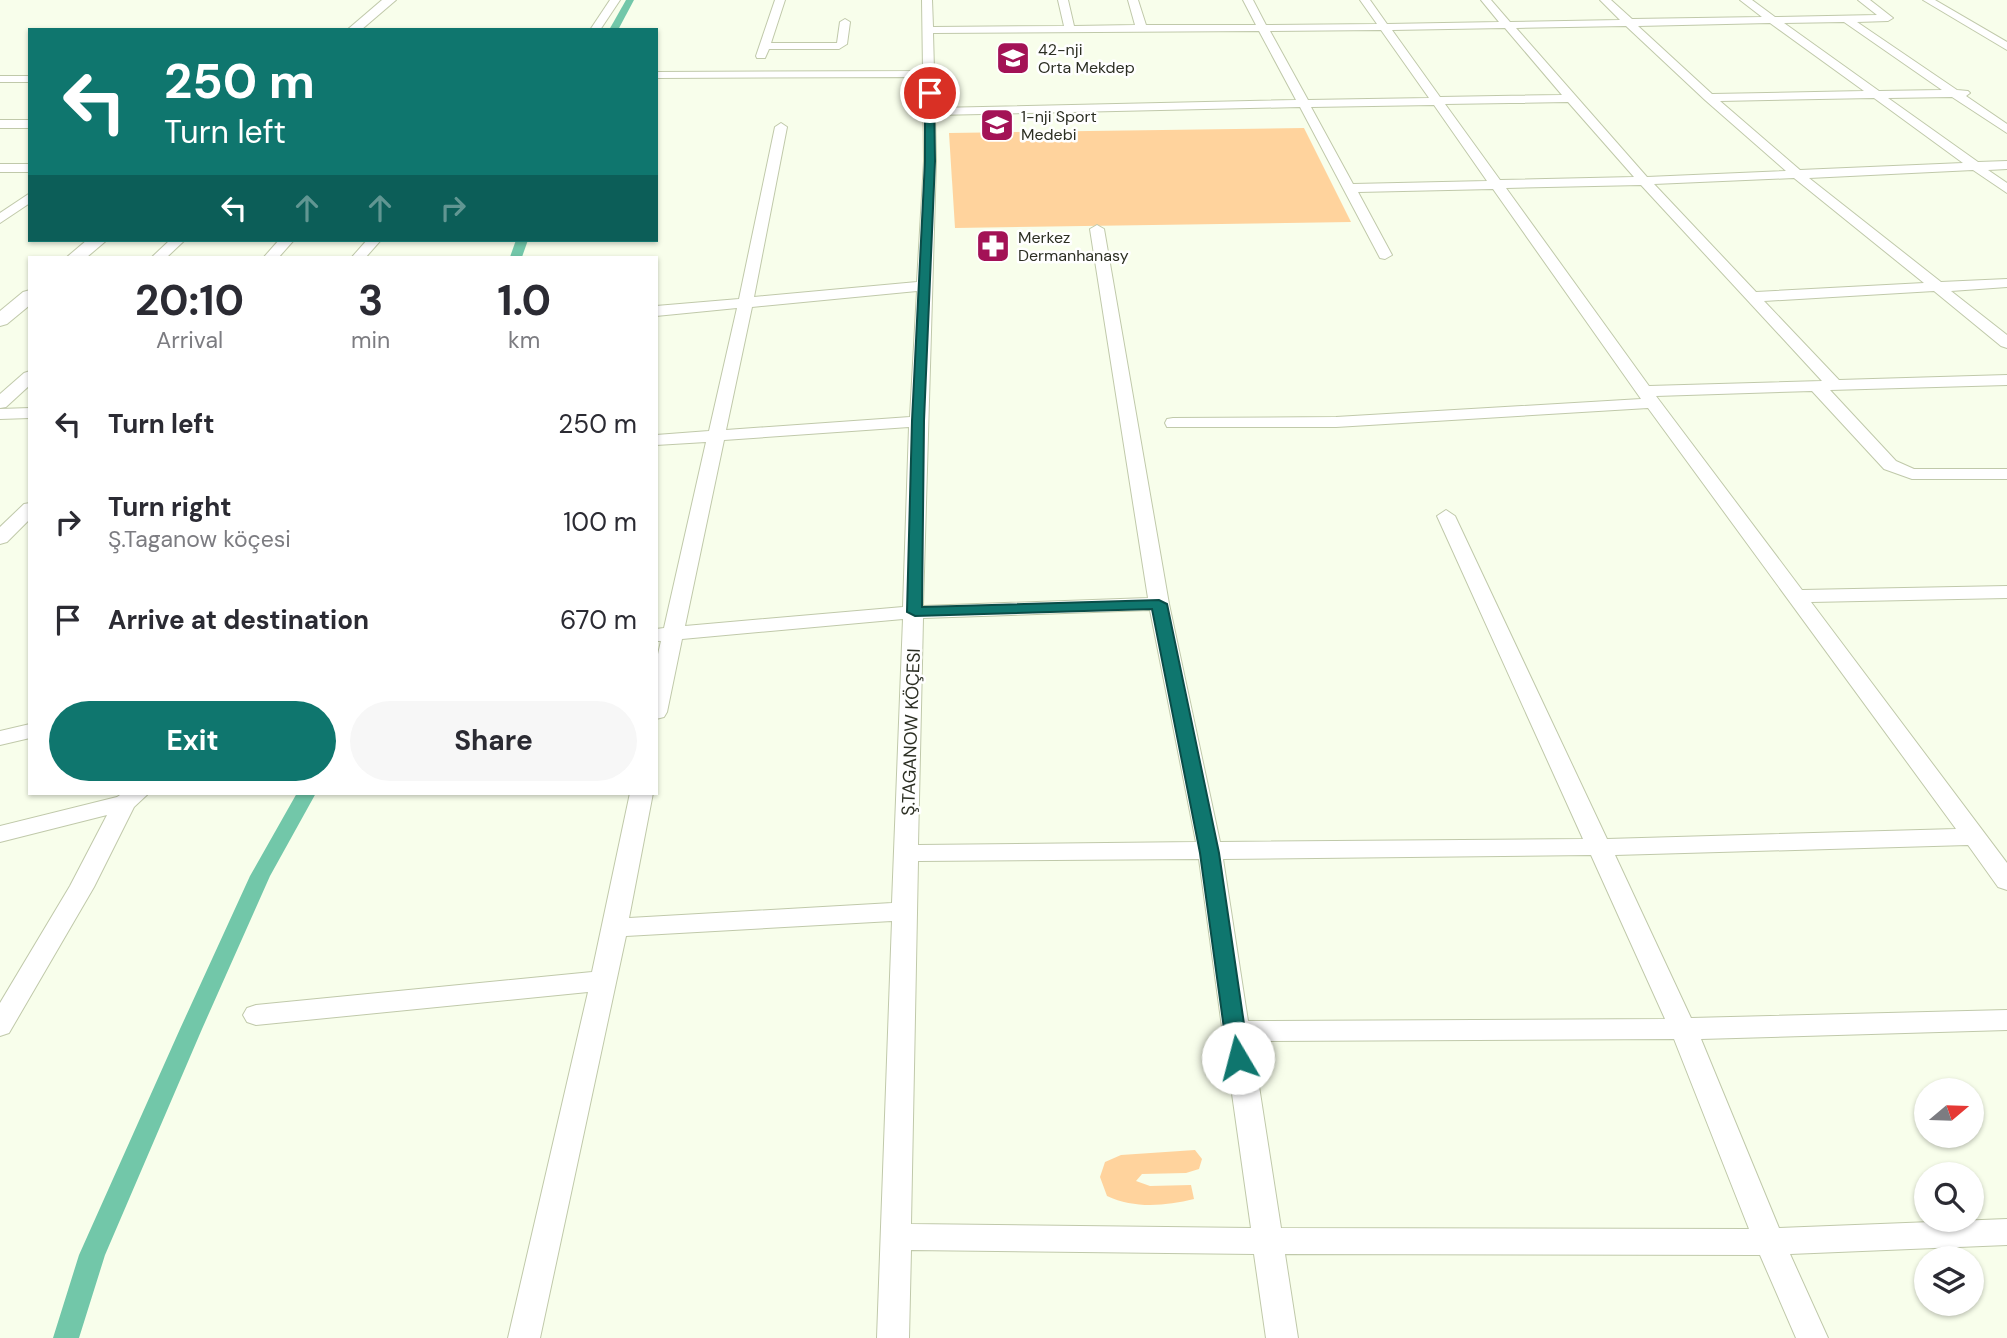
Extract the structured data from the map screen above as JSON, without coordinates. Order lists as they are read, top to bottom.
{
  "streets": {
    "street": ["Ş.TAGANOW KÖÇESI"]
  },
  "places": {
    "school or university": ["42-nji Orta Mekdep", "1-nji Sport Medebi"],
    "pharmacy": ["Merkez Dermanhanasy"]
  },
  "north": "right",
  "page": {
    "turn": ["250 m", "Turn left"],
    "eta": [
      "20:10",
      "Arrival",
      "3",
      "min",
      "1.0",
      "km"
    ],
    "list": [
      {
        "name": "Turn left",
        "value": "250 m"
      },
      {
        "name": "Turn right",
        "note": "Ş.Taganow köçesi",
        "value": "100 m"
      },
      {
        "name": "Arrive at destination",
        "value": "670 m"
      }
    ],
    "buttons": ["Exit", "Share"]
  }
}
